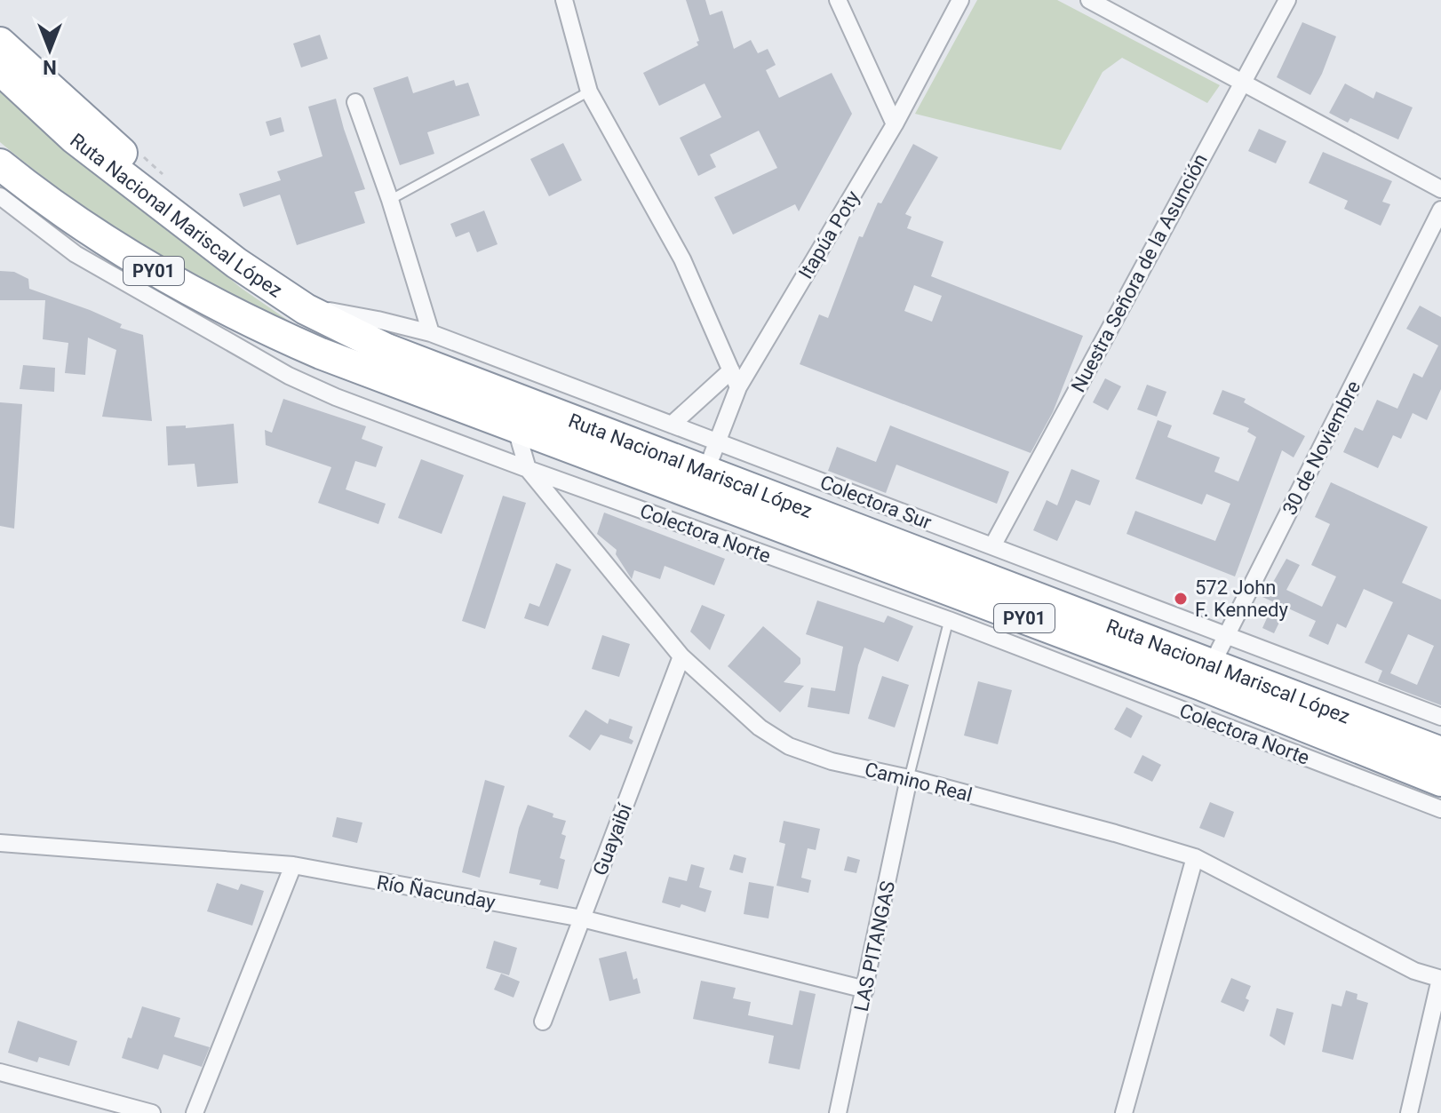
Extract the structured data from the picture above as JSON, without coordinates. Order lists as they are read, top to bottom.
{
  "streets": {
    "highway": ["Ruta Nacional Mariscal López", "PY01"],
    "street": [
      "Itapúa Poty",
      "Nuestra Señora de la Asunción",
      "30 de Noviembre",
      "Colectora Sur",
      "Colectora Norte",
      "Camino Real",
      "Guayaibí",
      "Río Ñacunday",
      "LAS PITANGAS"
    ]
  },
  "crossings": [
    ["Ruta Nacional Mariscal López", "Itapúa Poty"],
    ["Ruta Nacional Mariscal López", "30 de Noviembre"],
    ["Ruta Nacional Mariscal López", "Colectora Sur"],
    ["Ruta Nacional Mariscal López", "Camino Real"],
    ["Itapúa Poty", "Colectora Sur"],
    ["Nuestra Señora de la Asunción", "Colectora Sur"],
    ["30 de Noviembre", "Colectora Sur"],
    ["Colectora Norte", "Camino Real"],
    ["Camino Real", "Guayaibí"],
    ["Camino Real", "LAS PITANGAS"],
    ["Guayaibí", "Río Ñacunday"],
    ["Río Ñacunday", "LAS PITANGAS"]
  ],
  "places": ["572 John F. Kennedy"],
  "north": "bottom"
}
